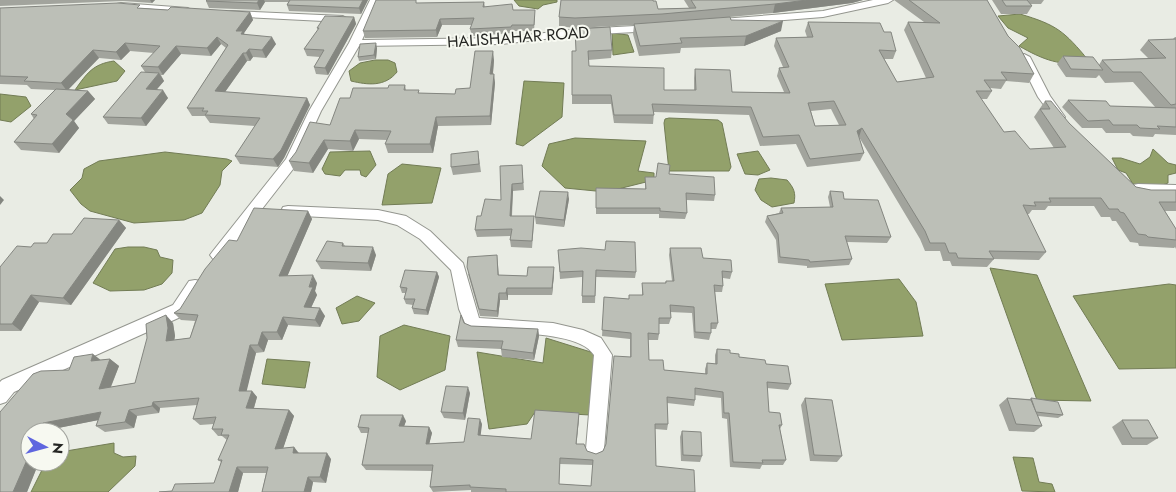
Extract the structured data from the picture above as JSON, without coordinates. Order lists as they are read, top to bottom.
{
  "streets": {
    "street": ["HALISHAHAR ROAD"]
  },
  "north": "right"
}
